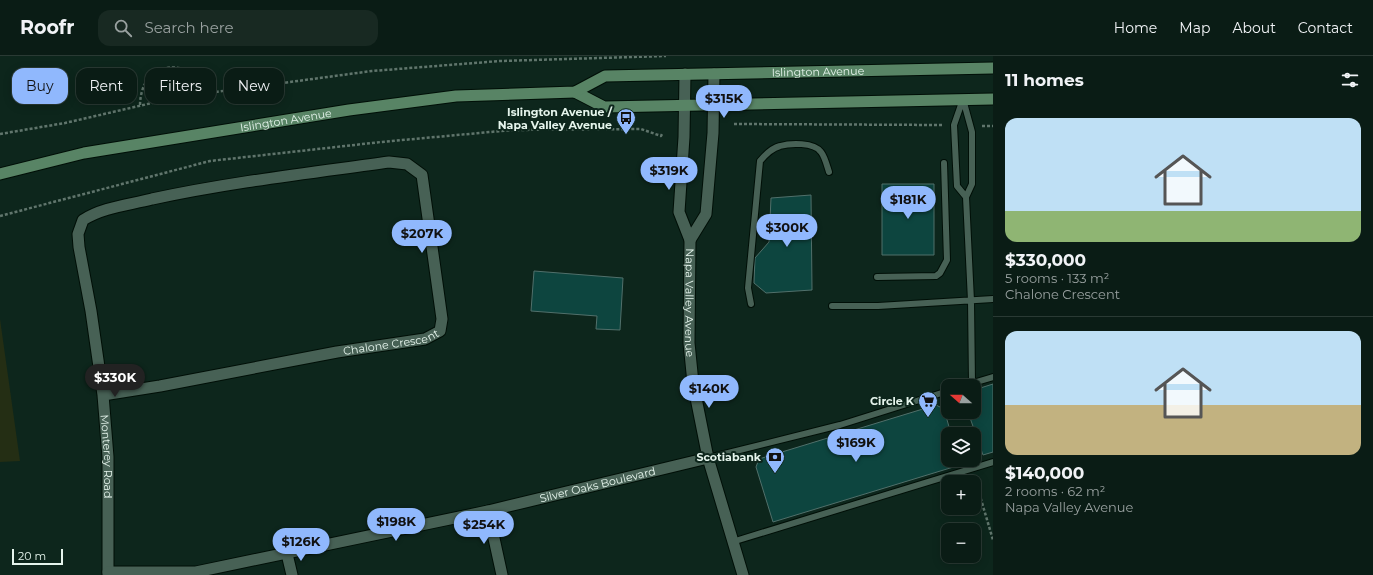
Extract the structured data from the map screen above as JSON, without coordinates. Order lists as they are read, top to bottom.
{
  "streets": {
    "main road": ["Islington Avenue"],
    "street": [
      "Napa Valley Avenue",
      "Chalone Crescent",
      "Monterey Road",
      "Silver Oaks Boulevard"
    ]
  },
  "crossings": [
    ["Islington Avenue", "Napa Valley Avenue"],
    ["Napa Valley Avenue", "Silver Oaks Boulevard"],
    ["Chalone Crescent", "Monterey Road"],
    ["Monterey Road", "Silver Oaks Boulevard"]
  ],
  "places": {
    "bus stop": ["Islington Avenue / Napa Valley Avenue"],
    "supermarket": ["Circle K"],
    "bank": ["Scotiabank"]
  },
  "scale_bar": "20 m",
  "north": "left",
  "page": {
    "header": "Roofr",
    "search": "Search here",
    "nav": [
      "Home",
      "Map",
      "About",
      "Contact"
    ],
    "heading": "11 homes",
    "chip": [
      "Buy",
      "Rent",
      "Filters",
      "New"
    ],
    "price": [
      "$315K",
      "$319K",
      "$181K",
      "$300K",
      "$207K",
      "$330K",
      "$140K",
      "$169K",
      "$198K",
      "$254K",
      "$126K"
    ],
    "list": [
      {
        "name": "$330,000",
        "note": "5 rooms · 133 m² · Chalone Crescent"
      },
      {
        "name": "$140,000",
        "note": "2 rooms · 62 m² · Napa Valley Avenue"
      }
    ],
    "map_buttons": ["+", "−"],
    "scale": "20 m"
  }
}
